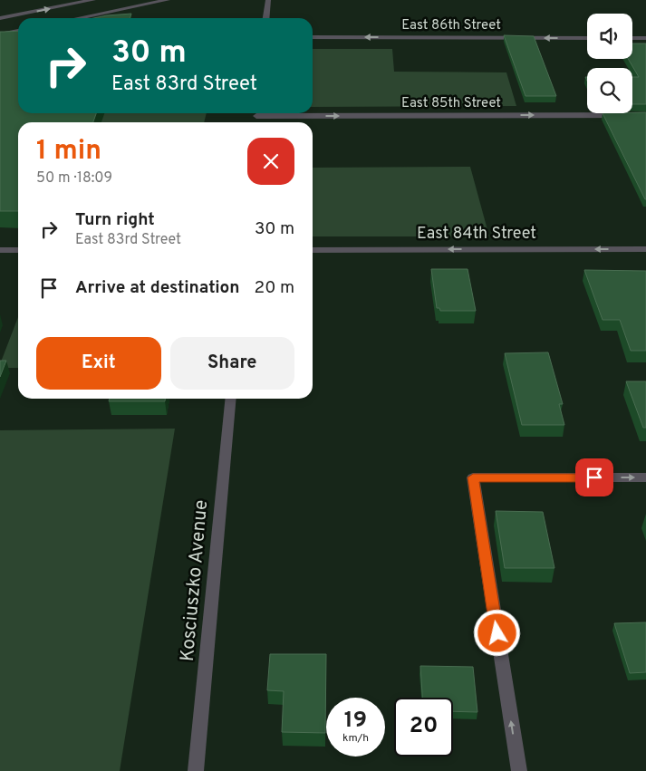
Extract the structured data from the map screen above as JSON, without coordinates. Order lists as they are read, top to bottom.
{
  "streets": {
    "street": [
      "East 86th Street",
      "East 85th Street",
      "East 84th Street",
      "Kosciuszko Avenue"
    ]
  },
  "one_way": ["East 86th Street", "East 85th Street", "East 84th Street"],
  "page": {
    "turn": ["30 m", "East 83rd Street"],
    "heading": ["1 min", "50 m · 18:09"],
    "list": [
      {
        "name": "Turn right",
        "note": "East 83rd Street",
        "value": "30 m"
      },
      {
        "name": "Arrive at destination",
        "value": "20 m"
      }
    ],
    "buttons": ["Exit", "Share"],
    "speed": "19 km/h",
    "limit": "20"
  }
}
